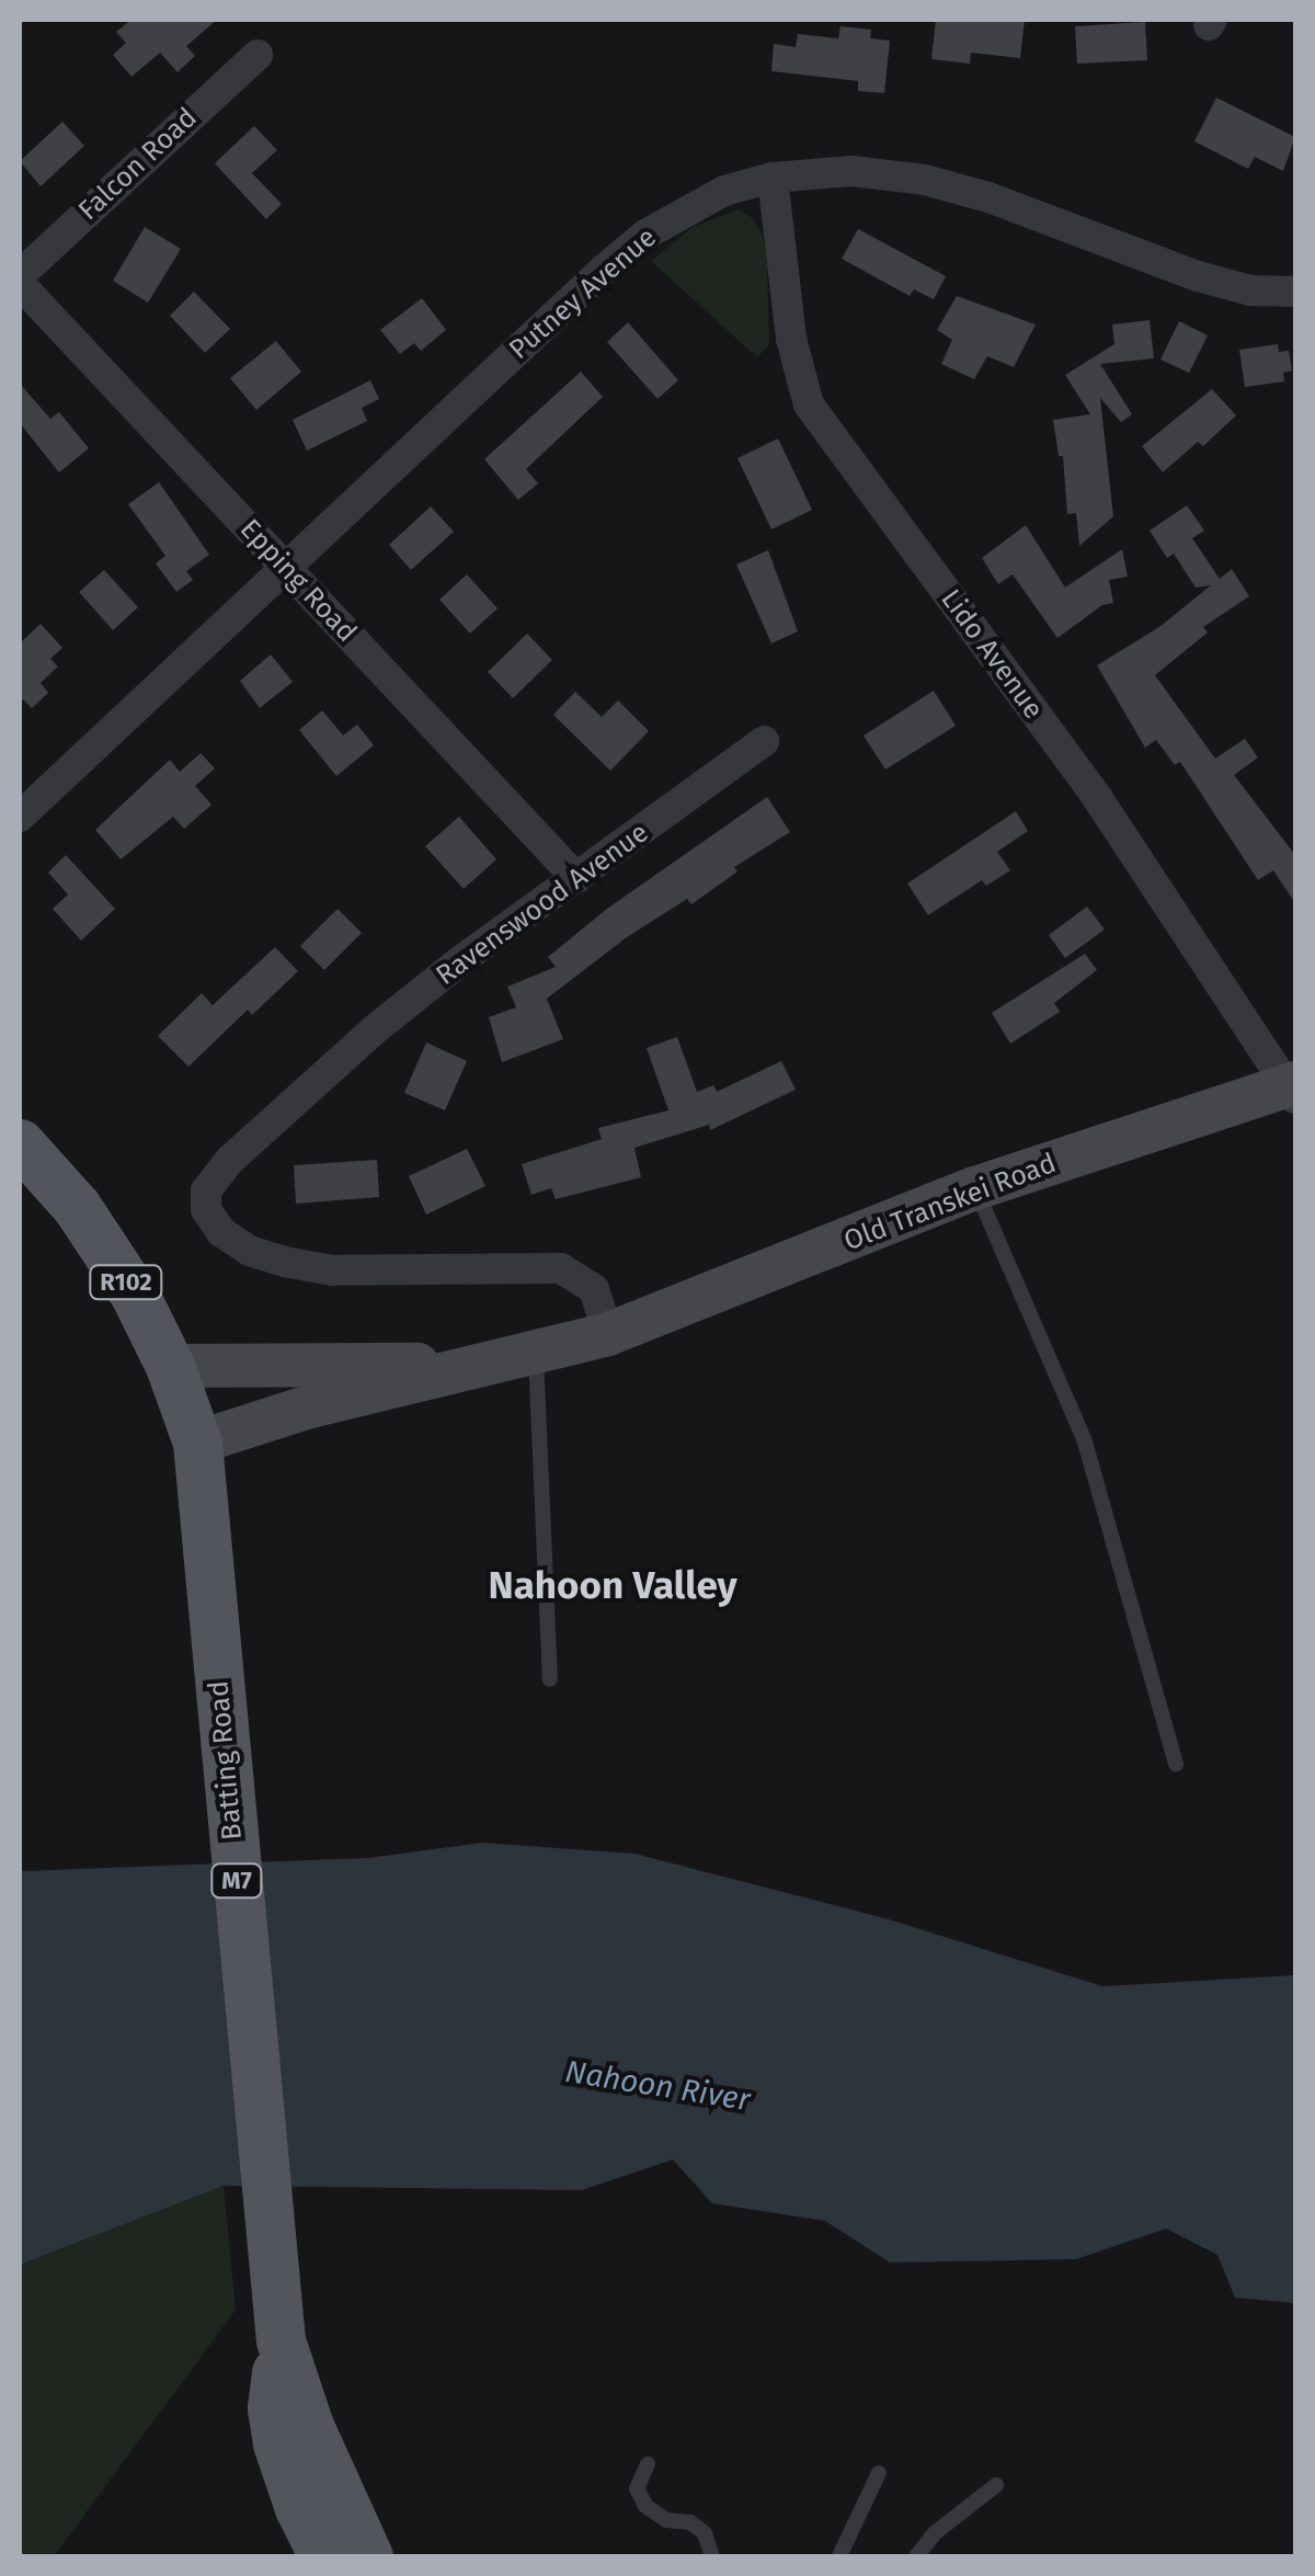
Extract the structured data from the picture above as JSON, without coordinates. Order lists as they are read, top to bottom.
{
  "streets": {
    "main road": [
      "Old Transkei Road",
      "R102",
      "Batting Road",
      "M7"
    ],
    "street": [
      "Falcon Road",
      "Putney Avenue",
      "Epping Road",
      "Lido Avenue",
      "Ravenswood Avenue"
    ]
  },
  "crossings": [
    ["Putney Avenue", "Epping Road"],
    ["Putney Avenue", "Lido Avenue"],
    ["Epping Road", "Ravenswood Avenue"],
    ["Lido Avenue", "Old Transkei Road"],
    ["Ravenswood Avenue", "Old Transkei Road"],
    ["Old Transkei Road", "R102"],
    ["Old Transkei Road", "Batting Road"],
    ["R102", "Batting Road"]
  ],
  "districts": ["Nahoon Valley"],
  "water": ["Nahoon River"]
}
